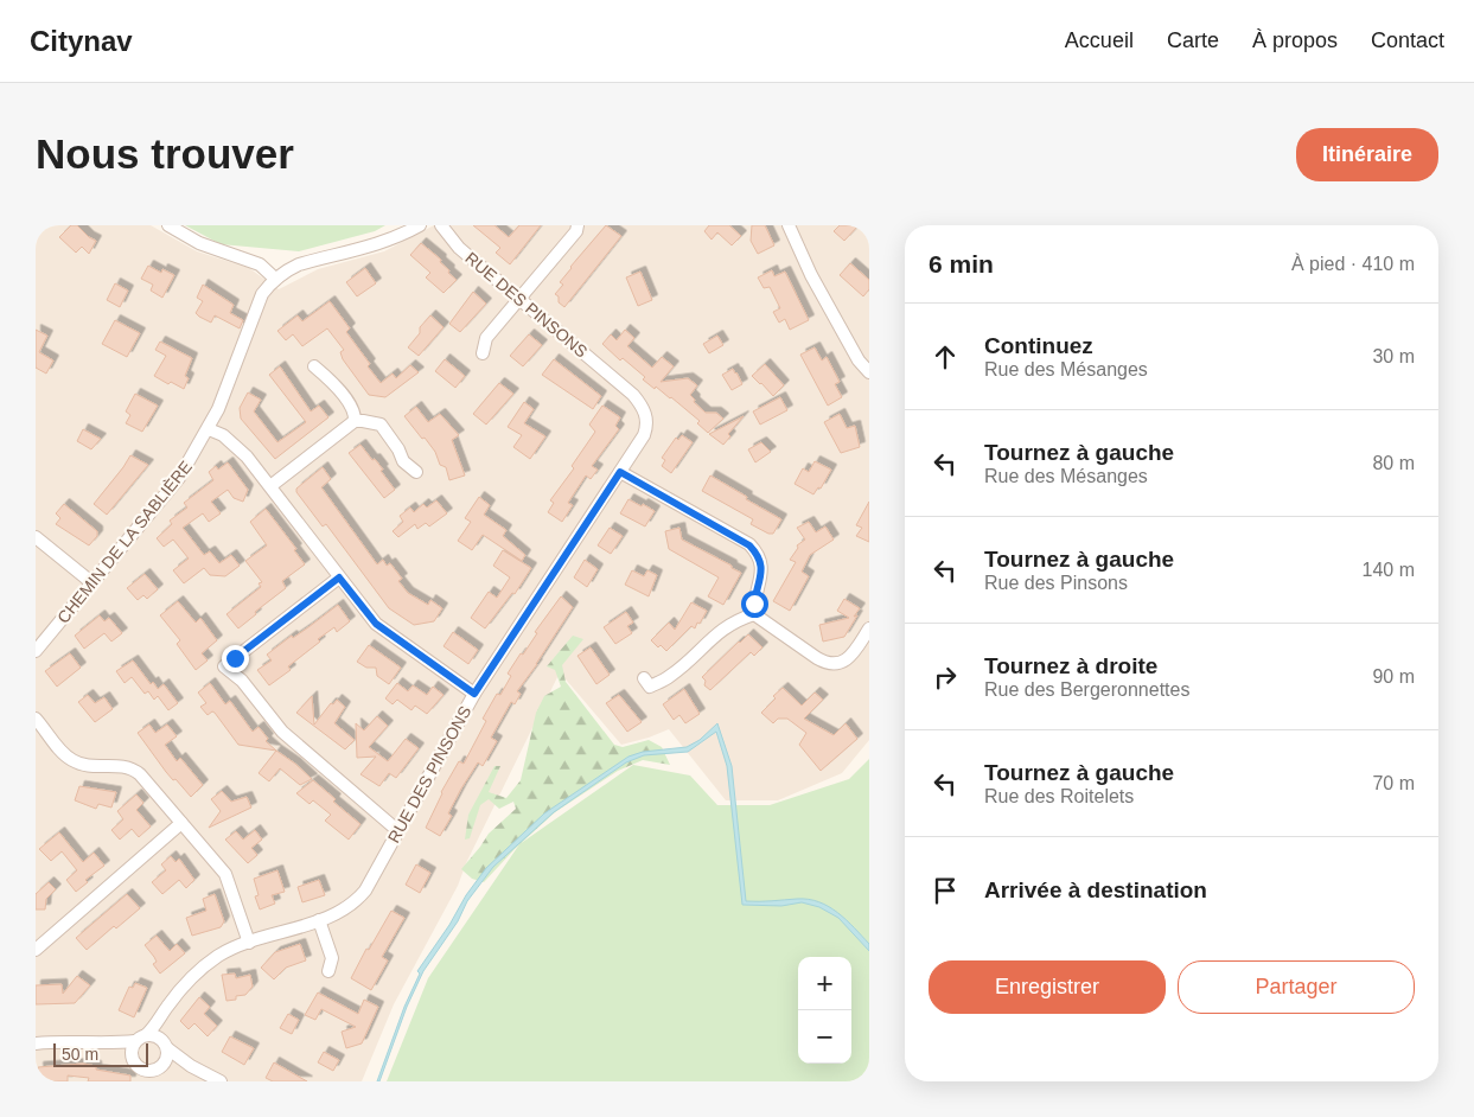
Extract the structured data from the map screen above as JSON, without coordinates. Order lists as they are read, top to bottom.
{
  "streets": {
    "street": ["RUE DES PINSONS", "CHEMIN DE LA SABLIÈRE"]
  },
  "scale_bar": "50 m",
  "page": {
    "header": "Citynav",
    "nav": [
      "Accueil",
      "Carte",
      "À propos",
      "Contact"
    ],
    "buttons": [
      "Itinéraire",
      ["Enregistrer", "Partager"]
    ],
    "title": "Nous trouver",
    "heading": ["6 min", "À pied · 410 m"],
    "list": [
      ["Continuez", "Rue des Mésanges", "30 m"],
      ["Tournez à gauche", "Rue des Mésanges", "80 m"],
      ["Tournez à gauche", "Rue des Pinsons", "140 m"],
      ["Tournez à droite", "Rue des Bergeronnettes", "90 m"],
      ["Tournez à gauche", "Rue des Roitelets", "70 m"],
      "Arrivée à destination"
    ],
    "map_buttons": ["+", "−"],
    "scale": "50 m"
  }
}
